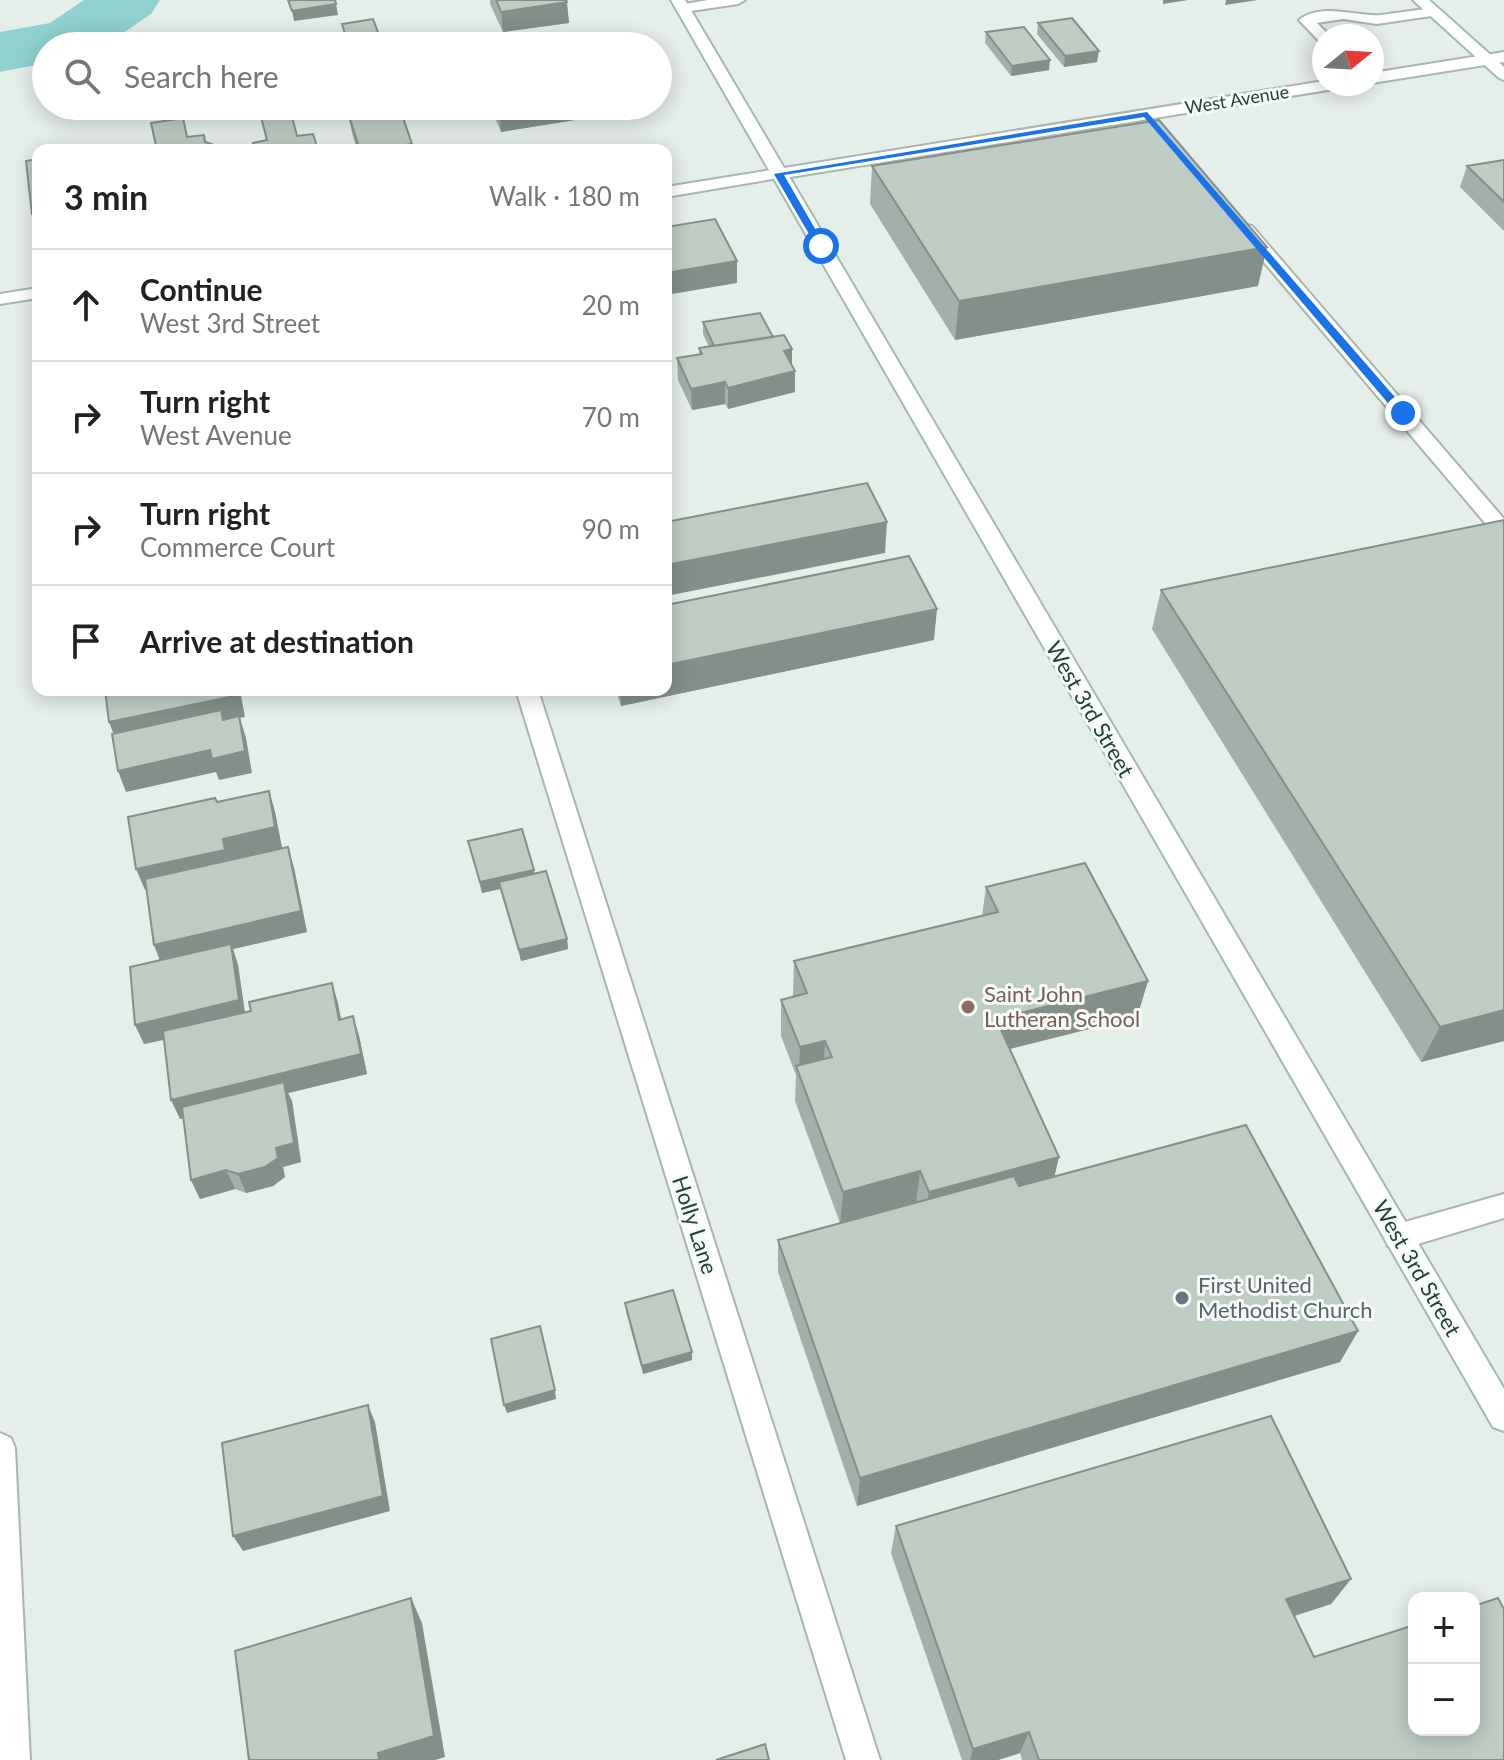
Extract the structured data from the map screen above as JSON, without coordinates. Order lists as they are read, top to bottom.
{
  "streets": {
    "street": ["West Avenue", "West 3rd Street", "Holly Lane"]
  },
  "crossings": [
    ["West Avenue", "West 3rd Street"]
  ],
  "places": ["Saint John Lutheran School", "First United Methodist Church"],
  "north": "right",
  "page": {
    "search": "Search here",
    "heading": ["3 min", "Walk · 180 m"],
    "list": [
      ["Continue", "West 3rd Street", "20 m"],
      ["Turn right", "West Avenue", "70 m"],
      ["Turn right", "Commerce Court", "90 m"],
      "Arrive at destination"
    ],
    "map_buttons": ["+", "−"]
  }
}
